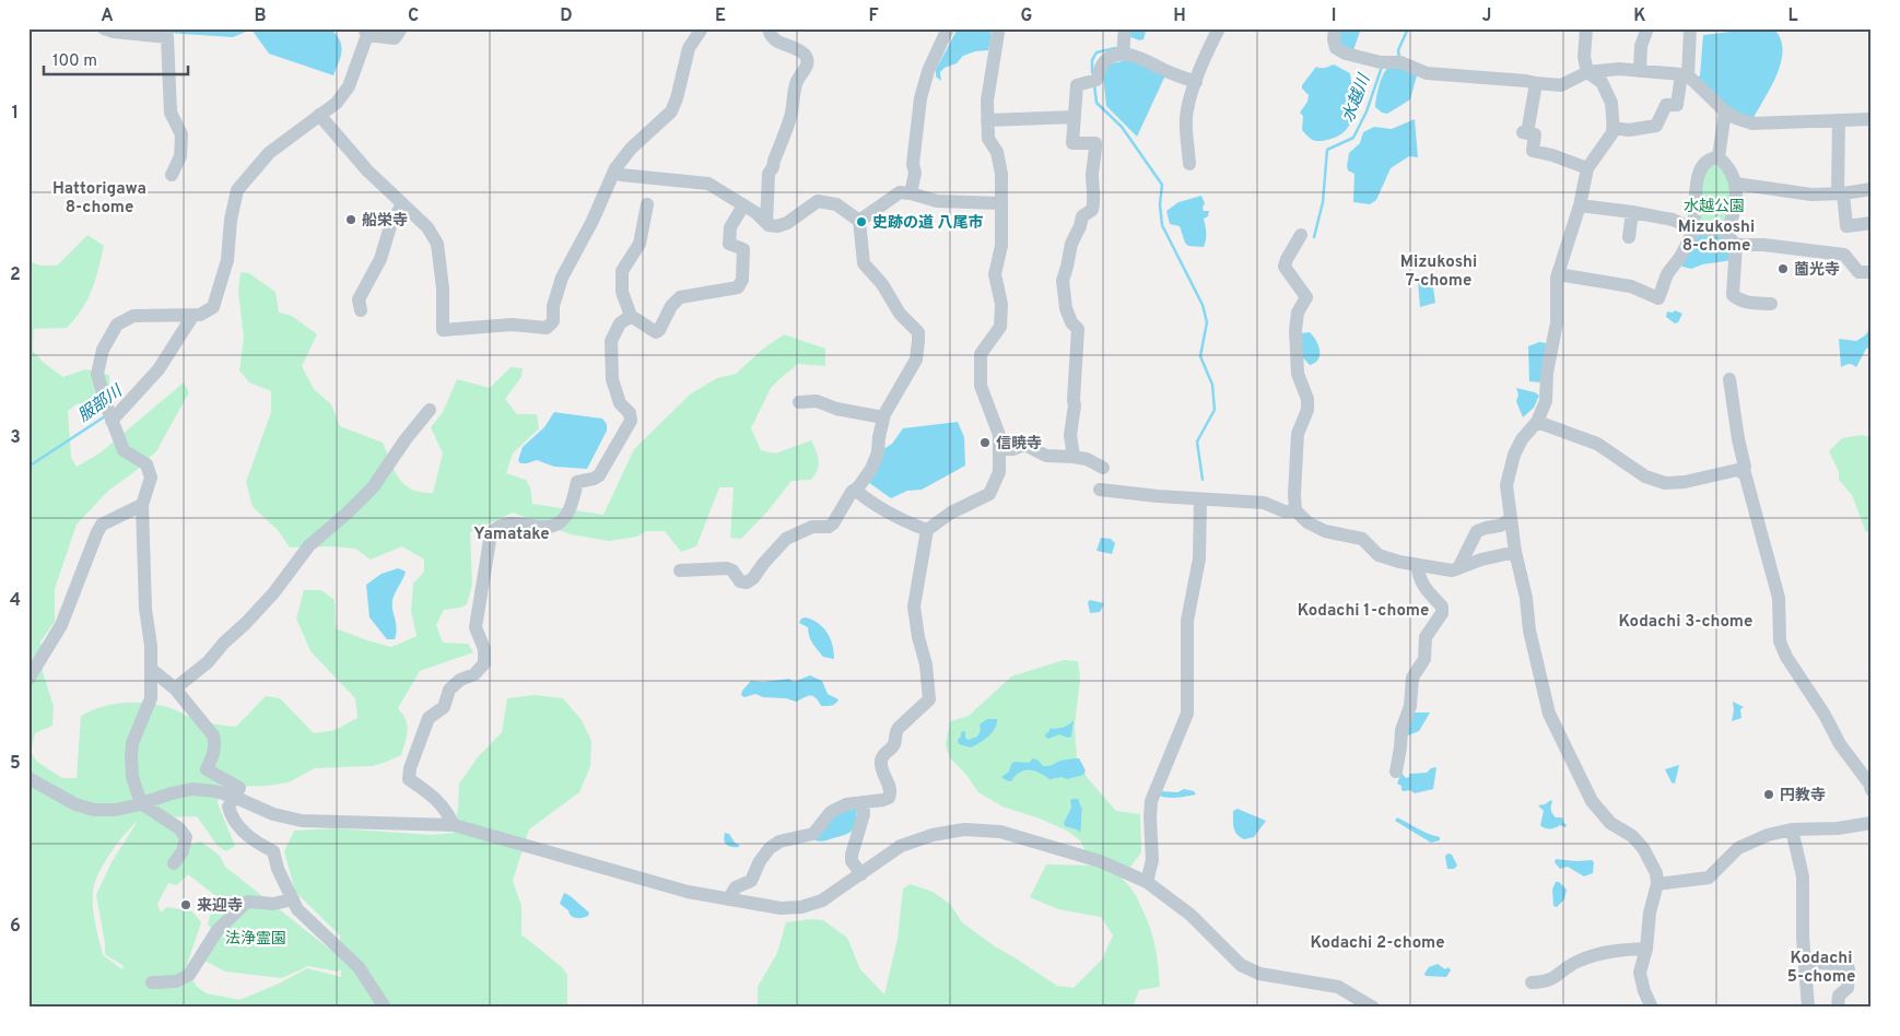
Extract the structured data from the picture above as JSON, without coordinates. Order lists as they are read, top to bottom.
{
  "districts": [
    "Hattorigawa 8-chome",
    "Mizukoshi 8-chome",
    "Mizukoshi 7-chome",
    "Yamatake",
    "Kodachi 1-chome",
    "Kodachi 3-chome",
    "Kodachi 2-chome",
    "Kodachi 5-chome"
  ],
  "water": ["水越川", "服部川"],
  "parks": ["水越公園", "法浄霊園"],
  "places": [
    "船栄寺",
    "史跡の道 八尾市",
    "薗光寺",
    "信暁寺",
    "円教寺",
    "来迎寺"
  ],
  "scale_bar": "100 m",
  "grid": {
    "columns": [
      "A",
      "B",
      "C",
      "D",
      "E",
      "F",
      "G",
      "H",
      "I",
      "J",
      "K",
      "L"
    ],
    "rows": [
      "1",
      "2",
      "3",
      "4",
      "5",
      "6"
    ]
  }
}
